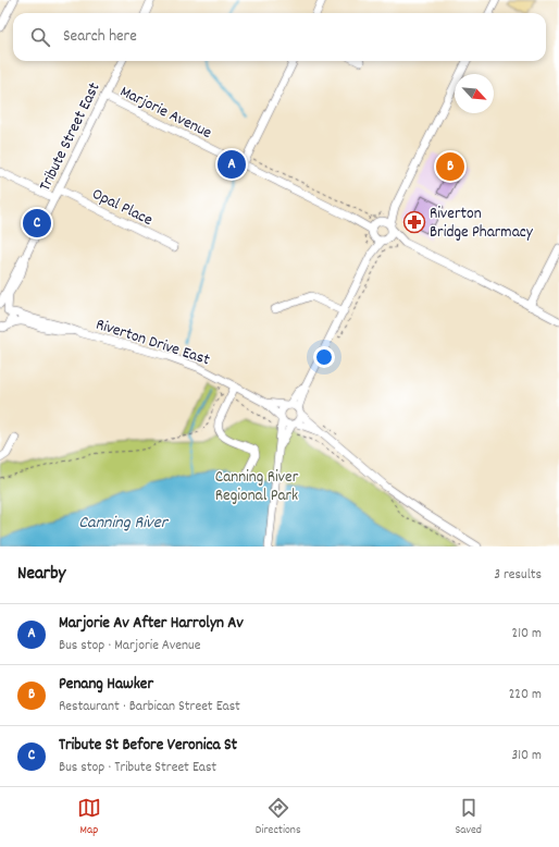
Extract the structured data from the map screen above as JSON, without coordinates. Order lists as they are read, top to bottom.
{
  "streets": {
    "street": [
      "Marjorie Avenue",
      "Tribute Street East",
      "Opal Place",
      "Riverton Drive East"
    ]
  },
  "crossings": [
    ["Marjorie Avenue", "Tribute Street East"],
    ["Tribute Street East", "Opal Place"],
    ["Tribute Street East", "Riverton Drive East"]
  ],
  "water": ["Canning River"],
  "parks": ["Canning River Regional Park"],
  "places": {
    "pharmacy": ["Riverton Bridge Pharmacy"]
  },
  "north": "bottom right",
  "page": {
    "search": "Search here",
    "pins": ["A", "B", "C"],
    "heading": ["Nearby", "3 results"],
    "list": [
      {
        "mark": "A",
        "name": "Marjorie Av After Harrolyn Av",
        "note": "Bus stop · Marjorie Avenue",
        "value": "210 m"
      },
      {
        "mark": "B",
        "name": "Penang Hawker",
        "note": "Restaurant · Barbican Street East",
        "value": "220 m"
      },
      {
        "mark": "C",
        "name": "Tribute St Before Veronica St",
        "note": "Bus stop · Tribute Street East",
        "value": "310 m"
      }
    ],
    "nav": ["Map", "Directions", "Saved"]
  }
}
